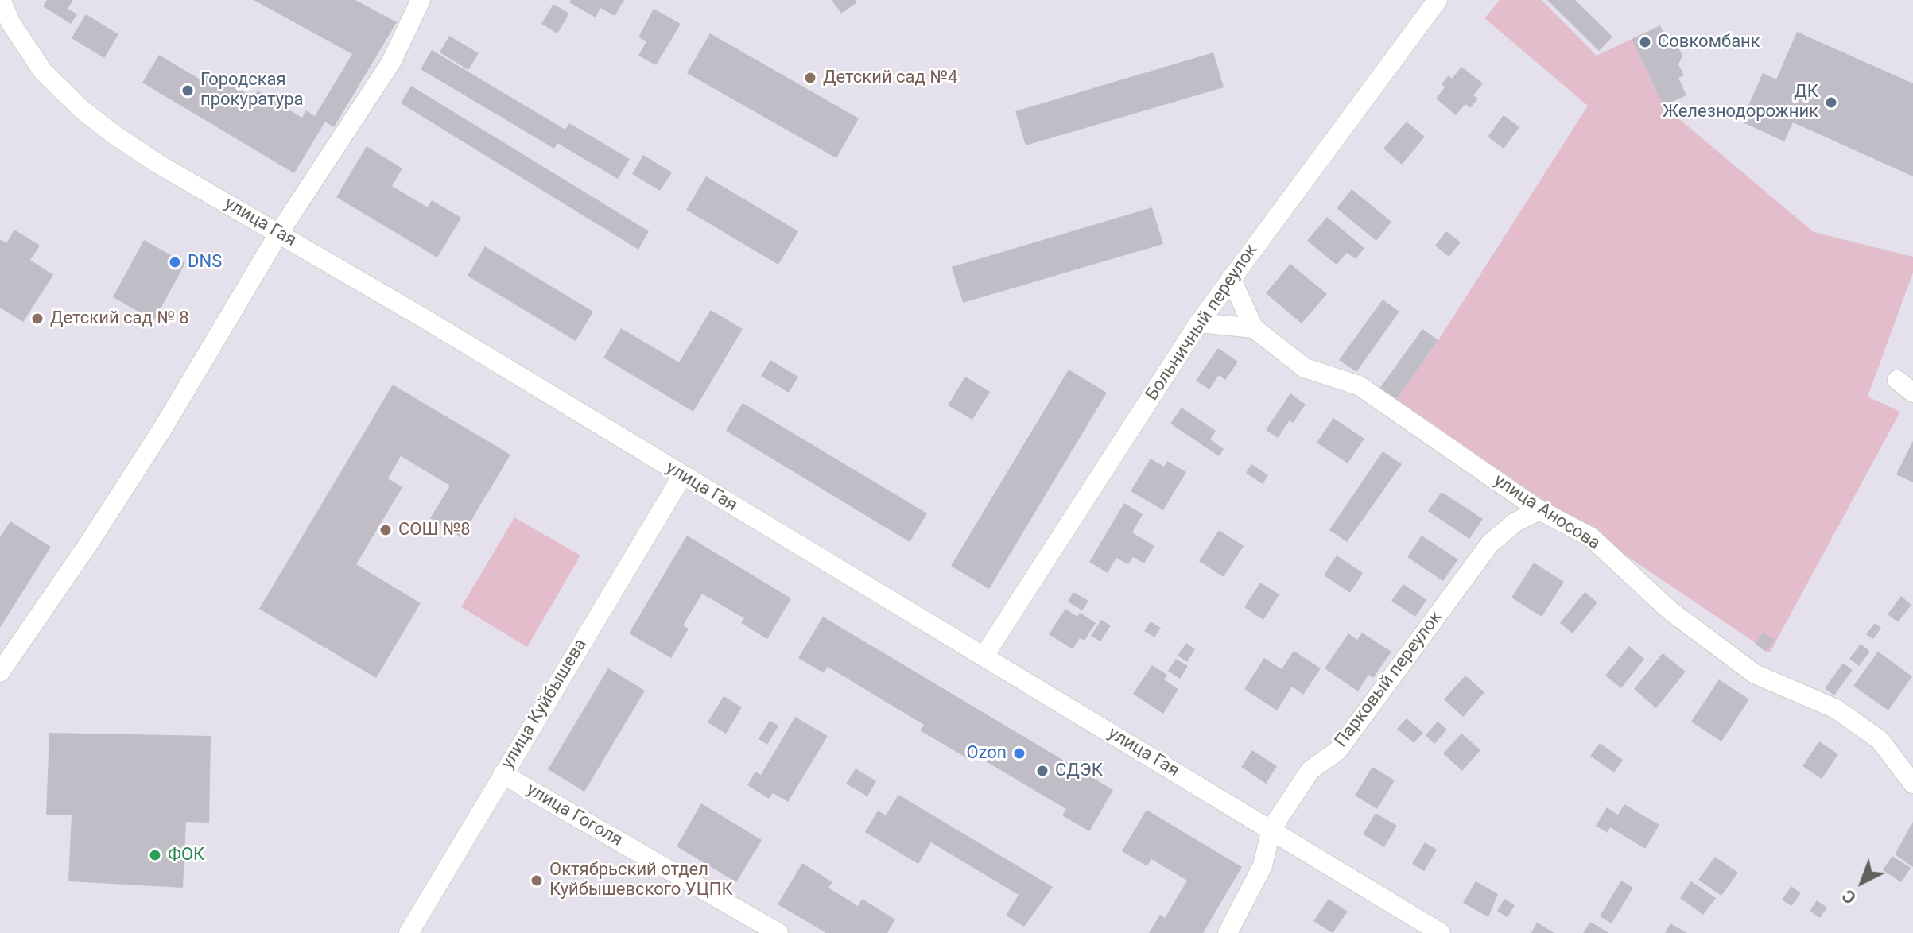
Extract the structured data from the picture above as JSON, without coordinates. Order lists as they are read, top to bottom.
{
  "streets": {
    "street": [
      "улица Гая",
      "Больничный переулок",
      "улица Аносова",
      "Парковый переулок",
      "улица Куйбышева",
      "улица Гоголя"
    ]
  },
  "crossings": [
    ["улица Гая", "Больничный переулок"],
    ["улица Гая", "Парковый переулок"],
    ["улица Гая", "улица Куйбышева"],
    ["Больничный переулок", "улица Аносова"],
    ["улица Аносова", "Парковый переулок"],
    ["улица Куйбышева", "улица Гоголя"]
  ],
  "places": [
    "Совкомбанк",
    "Детский сад №4",
    "Городская прокуратура",
    "ДК Железнодорожник",
    "DNS",
    "Детский сад № 8",
    "СОШ №8",
    "Ozon",
    "СДЭК",
    "ФОК",
    "Октябрьский отдел Куйбышевского УЦПК"
  ],
  "north": "bottom left"
}
